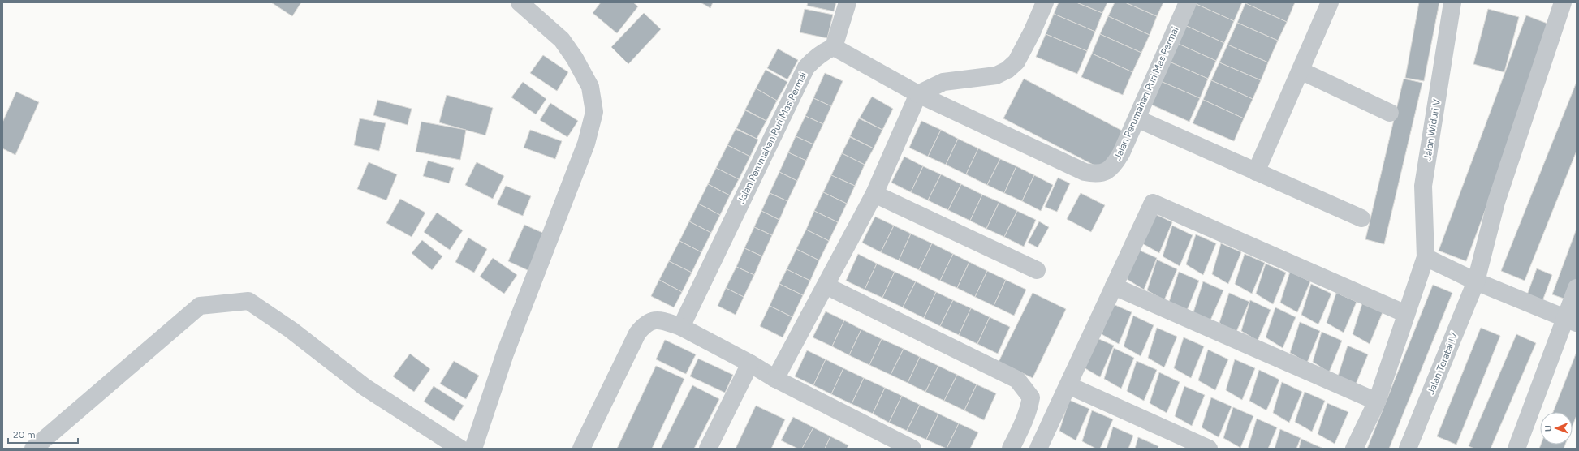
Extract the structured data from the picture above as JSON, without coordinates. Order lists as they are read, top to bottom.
{
  "streets": {
    "street": ["Jalan Perumahan Puri Mas Permai", "Jalan Widuri V", "Jalan Teratai IV"]
  },
  "scale_bar": "20 m",
  "north": "left"
}
